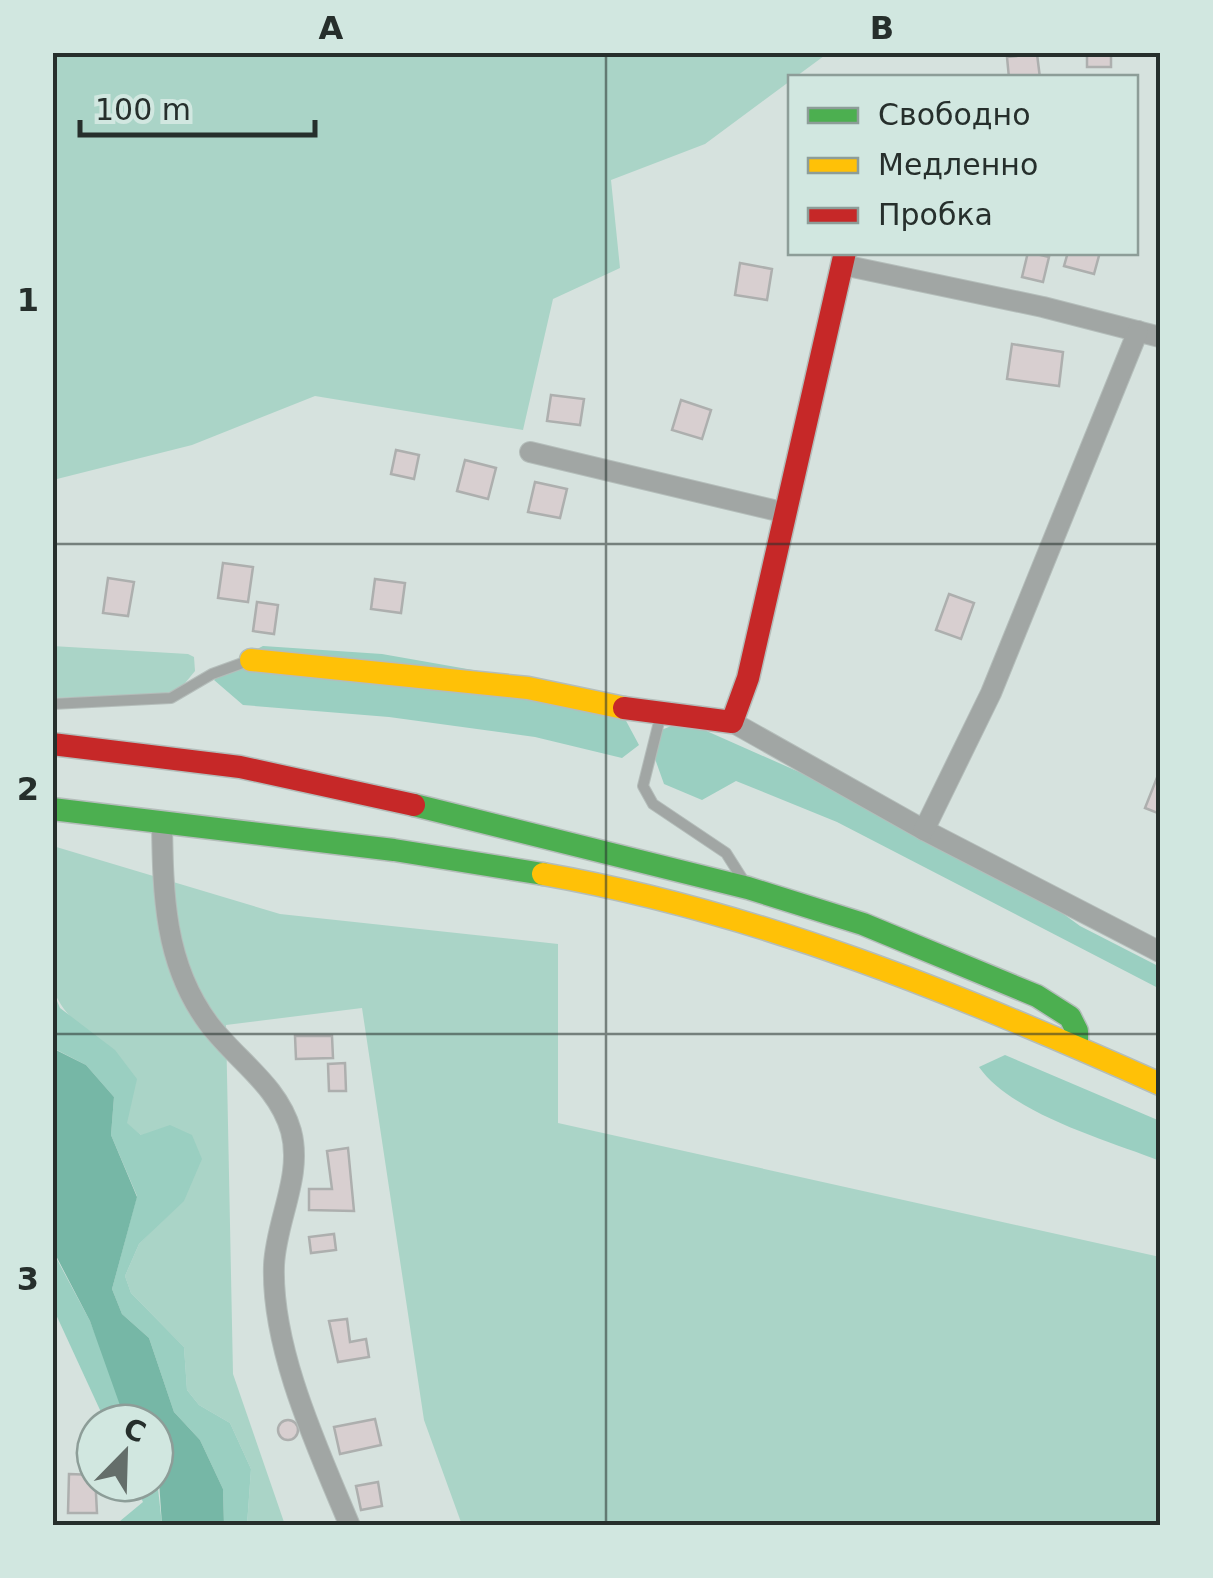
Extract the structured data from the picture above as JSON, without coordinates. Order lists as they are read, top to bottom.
{
  "legend": ["Свободно", "Медленно", "Пробка"],
  "scale_bar": "100 m",
  "north": "top right",
  "grid": {
    "columns": ["A", "B"],
    "rows": ["1", "2", "3"]
  }
}
